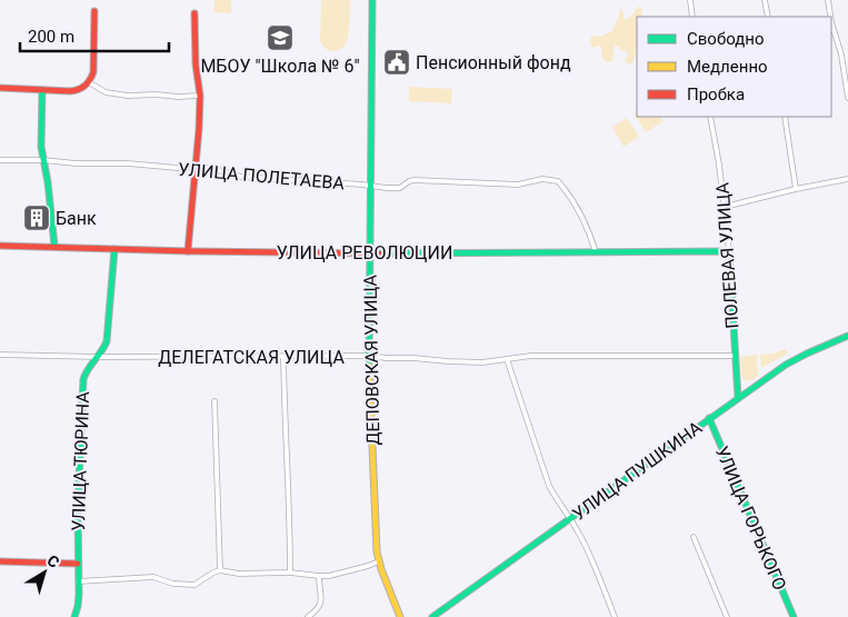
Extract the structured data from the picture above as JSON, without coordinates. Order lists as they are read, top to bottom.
{
  "streets": {
    "street": [
      "УЛИЦА ПОЛЕТАЕВА",
      "УЛИЦА РЕВОЛЮЦИИ",
      "ПОЛЕВАЯ УЛИЦА",
      "ДЕЛЕГАТСКАЯ УЛИЦА",
      "ДЕПОВСКАЯ УЛИЦА",
      "УЛИЦА ТЮРИНА",
      "УЛИЦА ПУШКИНА",
      "УЛИЦА ГОРЬКОГО"
    ]
  },
  "crossings": [
    ["УЛИЦА ПОЛЕТАЕВА", "УЛИЦА РЕВОЛЮЦИИ"],
    ["УЛИЦА ПОЛЕТАЕВА", "ДЕПОВСКАЯ УЛИЦА"],
    ["УЛИЦА РЕВОЛЮЦИИ", "ПОЛЕВАЯ УЛИЦА"],
    ["УЛИЦА РЕВОЛЮЦИИ", "ДЕПОВСКАЯ УЛИЦА"],
    ["УЛИЦА РЕВОЛЮЦИИ", "УЛИЦА ТЮРИНА"],
    ["ПОЛЕВАЯ УЛИЦА", "ДЕЛЕГАТСКАЯ УЛИЦА"],
    ["ПОЛЕВАЯ УЛИЦА", "УЛИЦА ПУШКИНА"],
    ["ДЕЛЕГАТСКАЯ УЛИЦА", "ДЕПОВСКАЯ УЛИЦА"],
    ["ДЕЛЕГАТСКАЯ УЛИЦА", "УЛИЦА ТЮРИНА"],
    ["УЛИЦА ПУШКИНА", "УЛИЦА ГОРЬКОГО"]
  ],
  "places": {
    "school or university": ["МБОУ \"Школа № 6\""],
    "public building": ["Пенсионный фонд"],
    "building": ["Банк"]
  },
  "legend": ["Свободно", "Медленно", "Пробка"],
  "scale_bar": "200 m",
  "north": "top right"
}
